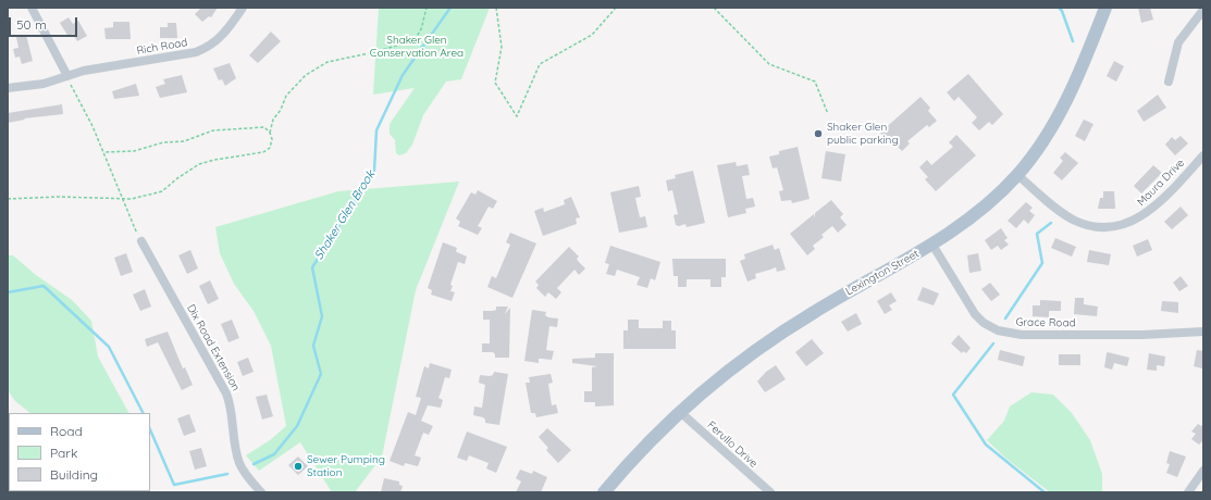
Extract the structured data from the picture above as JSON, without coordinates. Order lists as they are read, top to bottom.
{
  "streets": {
    "main road": ["Lexington Street"],
    "street": [
      "Rich Road",
      "Maura Drive",
      "Grace Road",
      "Dix Road Extension",
      "Ferullo Drive"
    ]
  },
  "crossings": [
    ["Maura Drive", "Lexington Street"],
    ["Lexington Street", "Grace Road"],
    ["Lexington Street", "Ferullo Drive"]
  ],
  "water": ["Shaker Glen Brook"],
  "parks": ["Shaker Glen Conservation Area"],
  "places": ["Shaker Glen public parking", "Sewer Pumping Station"],
  "legend": ["Road", "Park", "Building"],
  "scale_bar": "50 m"
}
